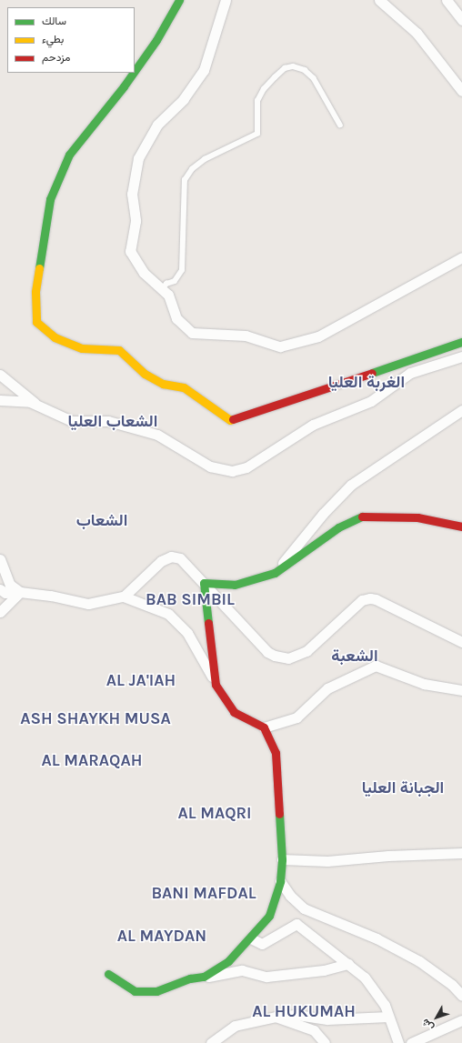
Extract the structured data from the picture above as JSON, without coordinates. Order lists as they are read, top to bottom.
{
  "districts": [
    "الغربة العليا",
    "الشعاب العليا",
    "الشعاب",
    "BAB SIMBIL",
    "الشعبة",
    "AL JA'IAH",
    "ASH SHAYKH MUSA",
    "AL MARAQAH",
    "الجبانة العليا",
    "AL MAQRI",
    "BANI MAFDAL",
    "AL MAYDAN",
    "AL HUKUMAH"
  ],
  "legend": ["سالك", "بطيء", "مزدحم"],
  "north": "bottom left"
}
